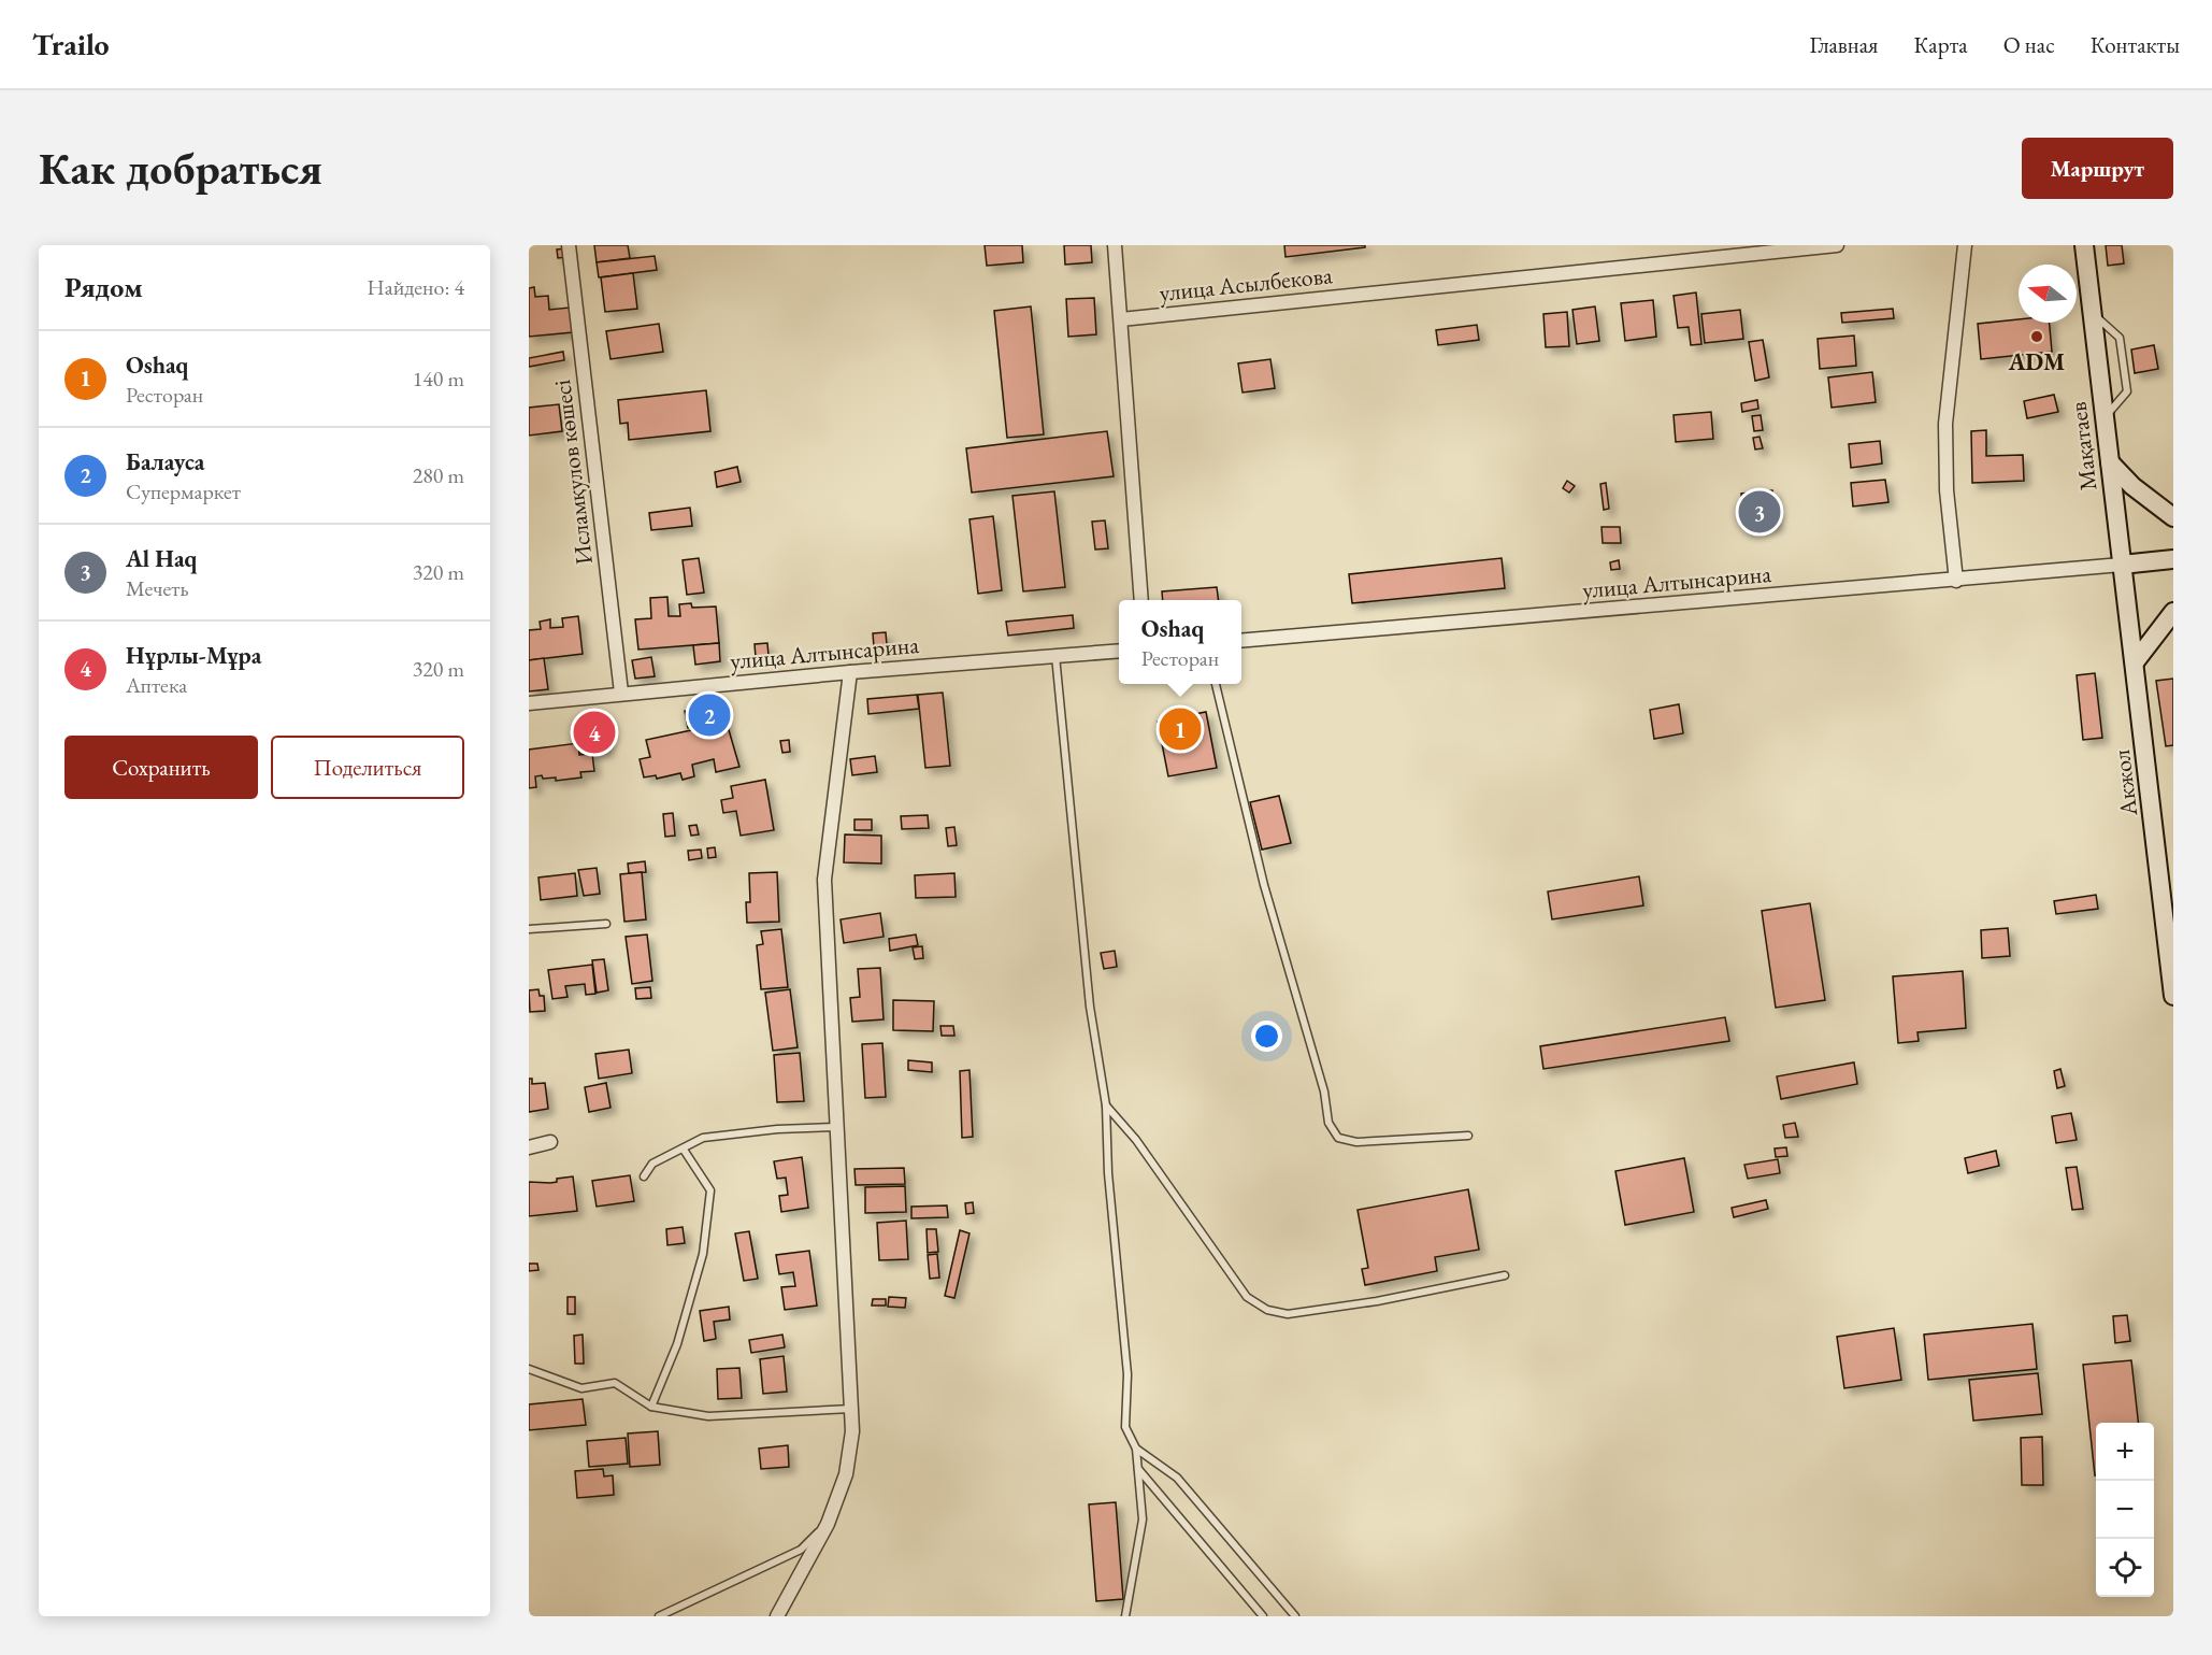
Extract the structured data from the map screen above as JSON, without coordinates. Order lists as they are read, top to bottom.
{
  "streets": {
    "main road": ["Мақатаев", "Акжол"],
    "street": ["улица Асылбекова", "Исламқулов көшесі", "улица Алтынсарина"]
  },
  "crossings": [
    ["Мақатаев", "улица Алтынсарина"],
    ["Мақатаев", "Акжол"],
    ["Исламқулов көшесі", "улица Алтынсарина"],
    ["улица Алтынсарина", "Акжол"]
  ],
  "places": ["ADM"],
  "north": "left",
  "page": {
    "header": "Trailo",
    "nav": [
      "Главная",
      "Карта",
      "О нас",
      "Контакты"
    ],
    "buttons": [
      "Маршрут",
      ["Сохранить", "Поделиться"]
    ],
    "title": "Как добраться",
    "heading": ["Рядом", "Найдено: 4"],
    "list": [
      {
        "mark": "1",
        "name": "Oshaq",
        "note": "Ресторан",
        "value": "140 m"
      },
      {
        "mark": "2",
        "name": "Балауса",
        "note": "Супермаркет",
        "value": "280 m"
      },
      {
        "mark": "3",
        "name": "Al Haq",
        "note": "Мечеть",
        "value": "320 m"
      },
      {
        "mark": "4",
        "name": "Нұрлы-Мұра",
        "note": "Аптека",
        "value": "320 m"
      }
    ],
    "pins": [
      "3",
      "2",
      "1",
      "4"
    ],
    "popup": ["Oshaq", "Ресторан"],
    "map_buttons": ["+", "−"]
  }
}
